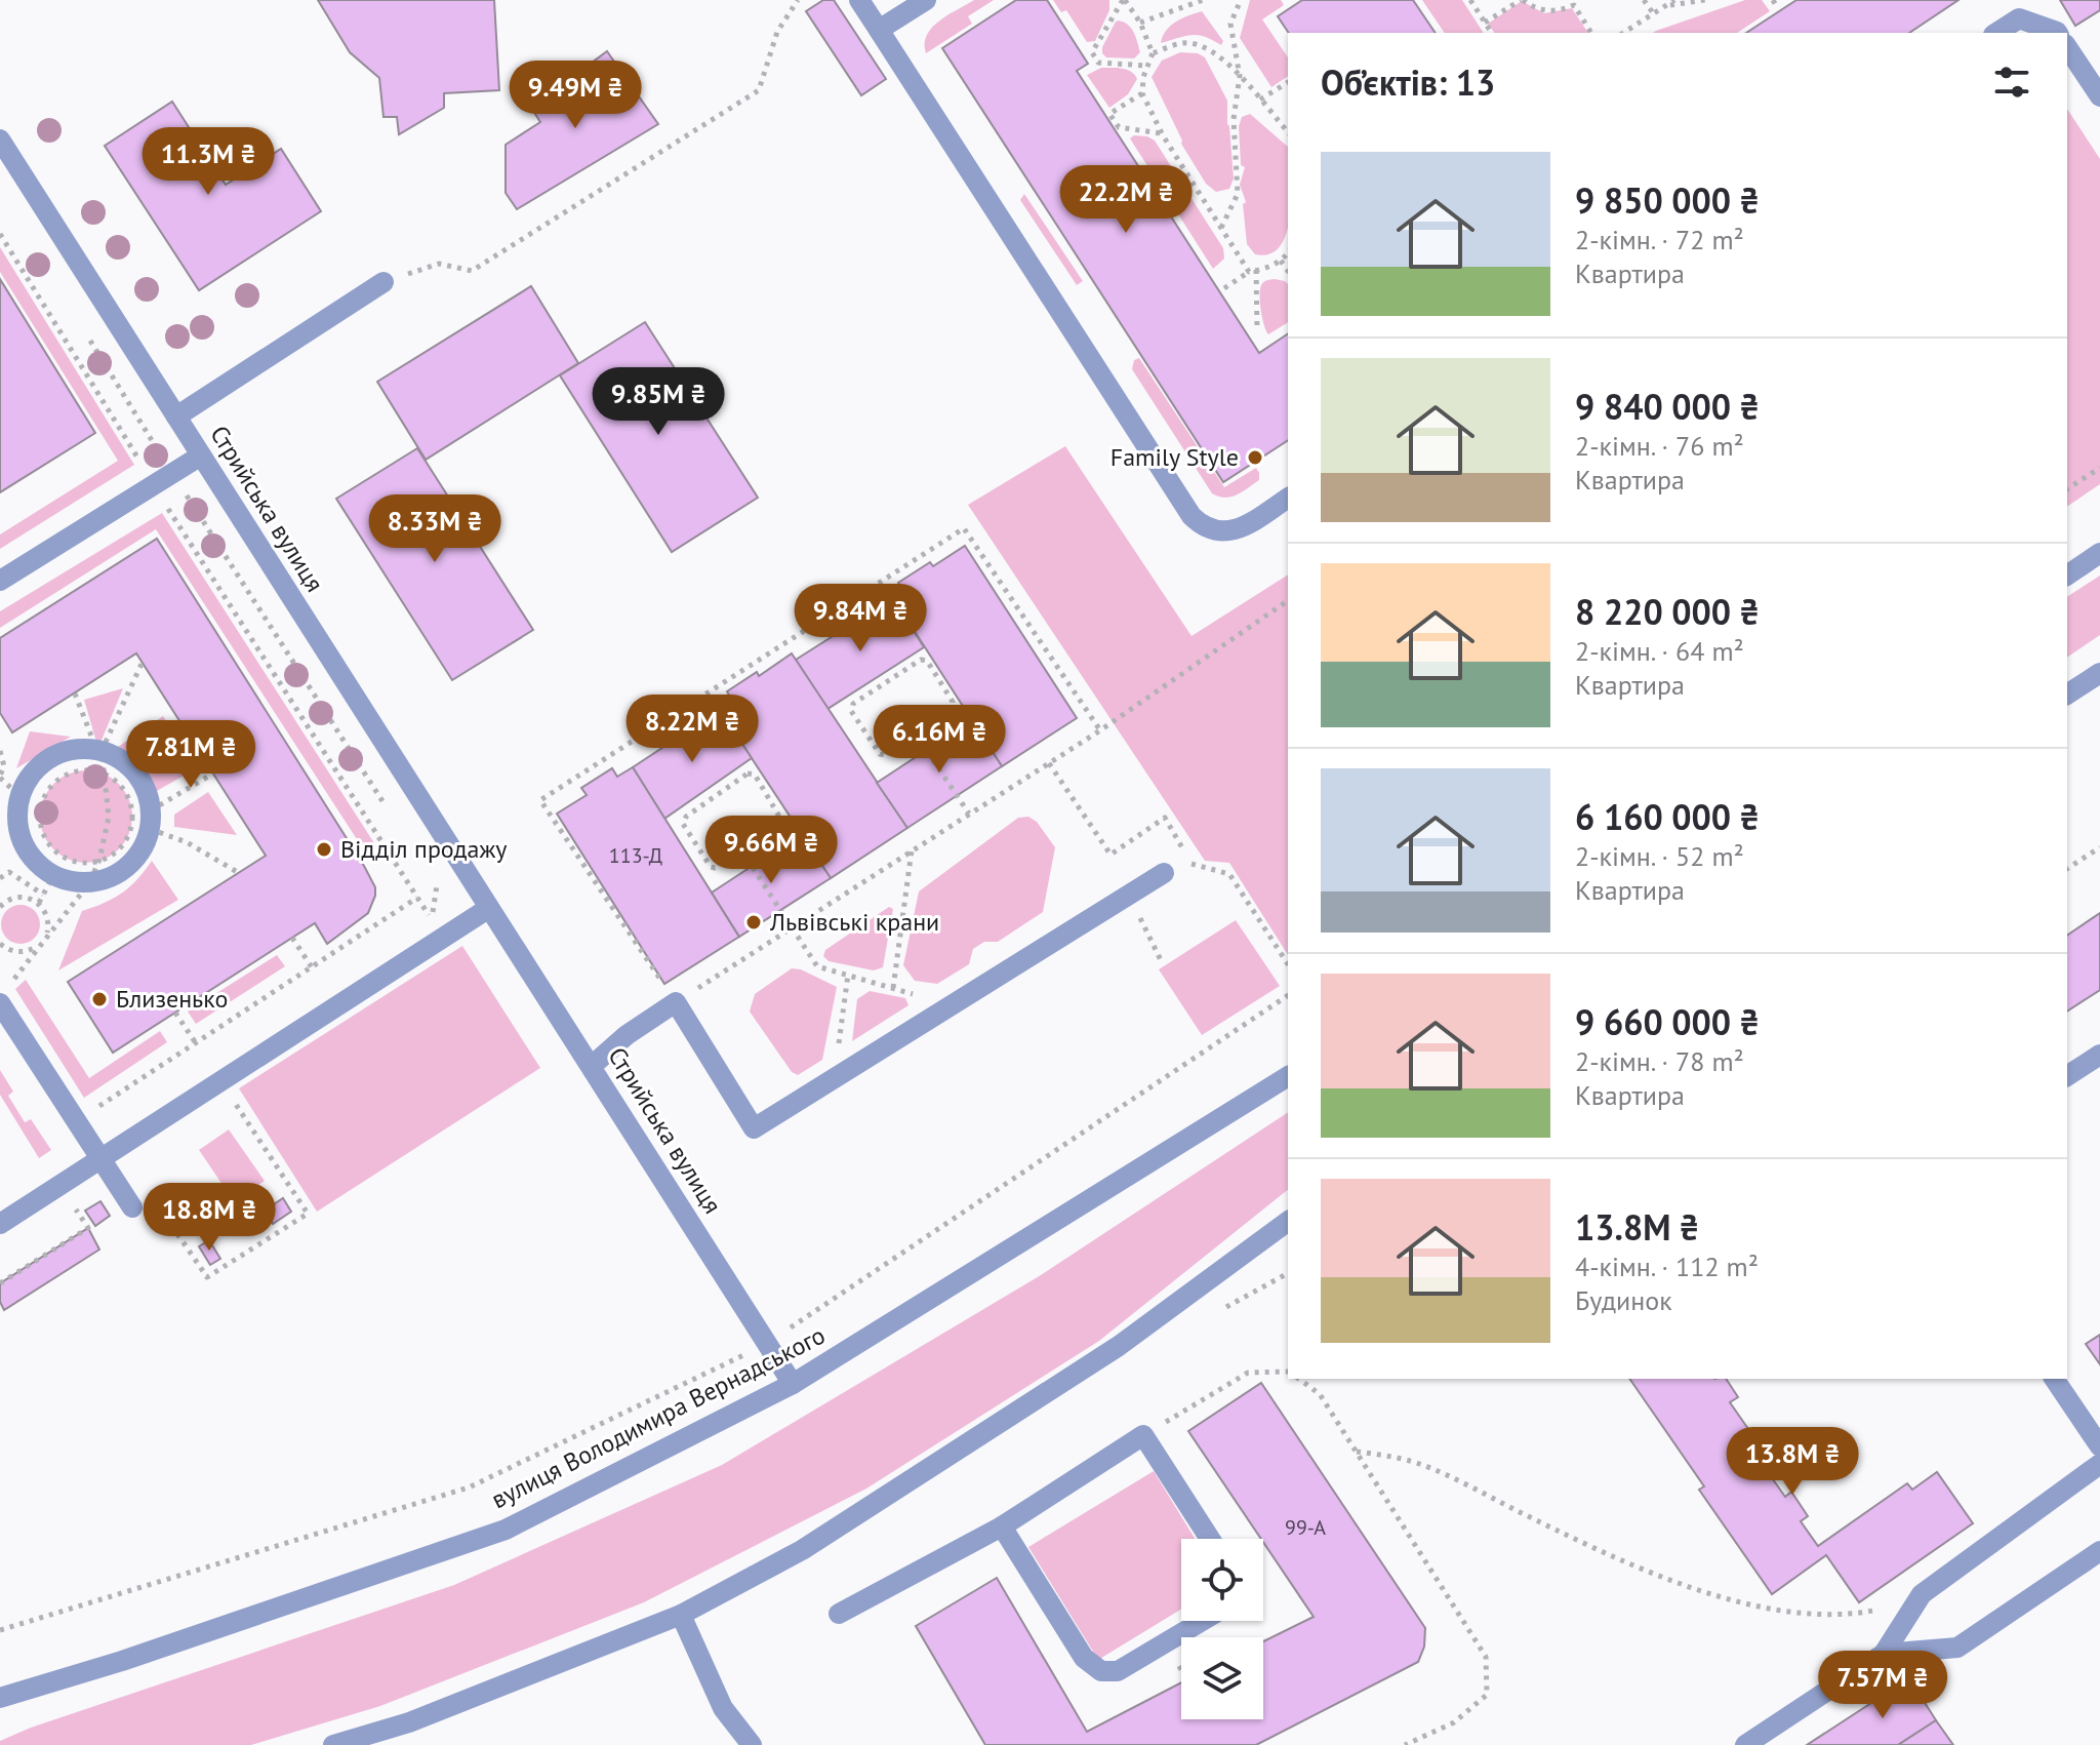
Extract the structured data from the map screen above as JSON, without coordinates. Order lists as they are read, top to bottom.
{
  "streets": {
    "street": ["Стрийська вулиця", "вулиця Володимира Вернадського"]
  },
  "crossings": [
    ["Стрийська вулиця", "вулиця Володимира Вернадського"]
  ],
  "places": [
    "Family Style",
    "Відділ продажу",
    "Львівські крани",
    "Близенько"
  ],
  "house_numbers": ["113-Д", "99-А"],
  "page": {
    "heading": "Об’єктів: 13",
    "price": [
      "9.49M ₴",
      "11.3M ₴",
      "22.2M ₴",
      "9.85M ₴",
      "8.33M ₴",
      "9.84M ₴",
      "8.22M ₴",
      "6.16M ₴",
      "7.81M ₴",
      "9.66M ₴",
      "18.8M ₴",
      "13.8M ₴",
      "7.57M ₴"
    ],
    "list": [
      {
        "name": "9 850 000 ₴",
        "note": "2-кімн. · 72 m² · Квартира"
      },
      {
        "name": "9 840 000 ₴",
        "note": "2-кімн. · 76 m² · Квартира"
      },
      {
        "name": "8 220 000 ₴",
        "note": "2-кімн. · 64 m² · Квартира"
      },
      {
        "name": "6 160 000 ₴",
        "note": "2-кімн. · 52 m² · Квартира"
      },
      {
        "name": "9 660 000 ₴",
        "note": "2-кімн. · 78 m² · Квартира"
      },
      {
        "name": "13.8M ₴",
        "note": "4-кімн. · 112 m² · Будинок"
      }
    ]
  }
}
